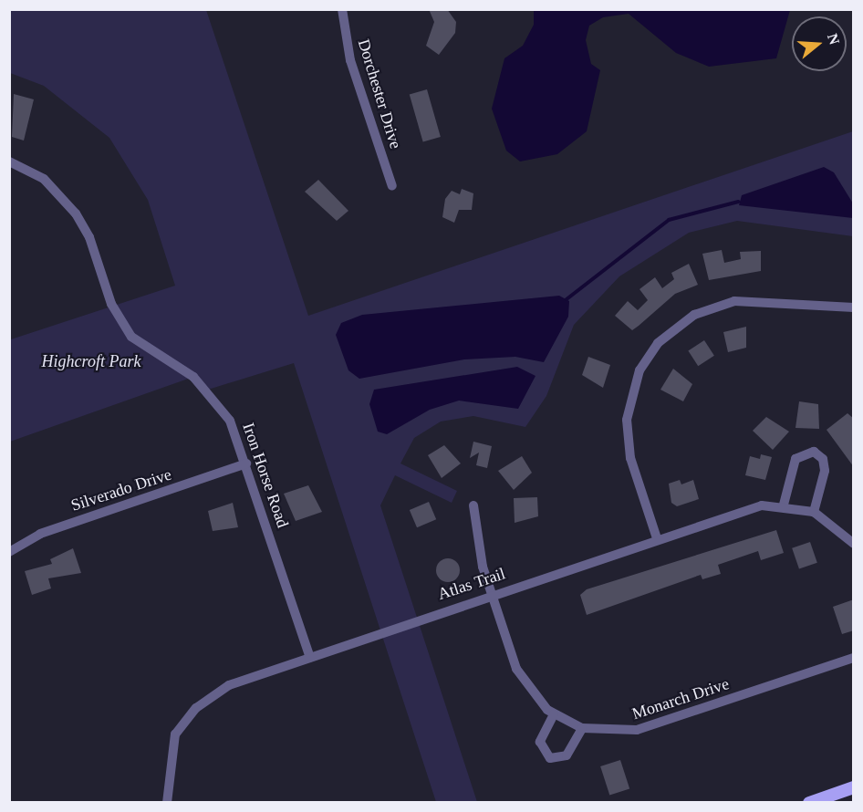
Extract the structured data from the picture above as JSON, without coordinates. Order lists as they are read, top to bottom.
{
  "streets": {
    "street": [
      "Dorchester Drive",
      "Iron Horse Road",
      "Silverado Drive",
      "Atlas Trail",
      "Monarch Drive"
    ]
  },
  "crossings": [
    ["Iron Horse Road", "Silverado Drive"],
    ["Iron Horse Road", "Atlas Trail"],
    ["Atlas Trail", "Monarch Drive"]
  ],
  "parks": ["Highcroft Park"],
  "north": "right"
}
